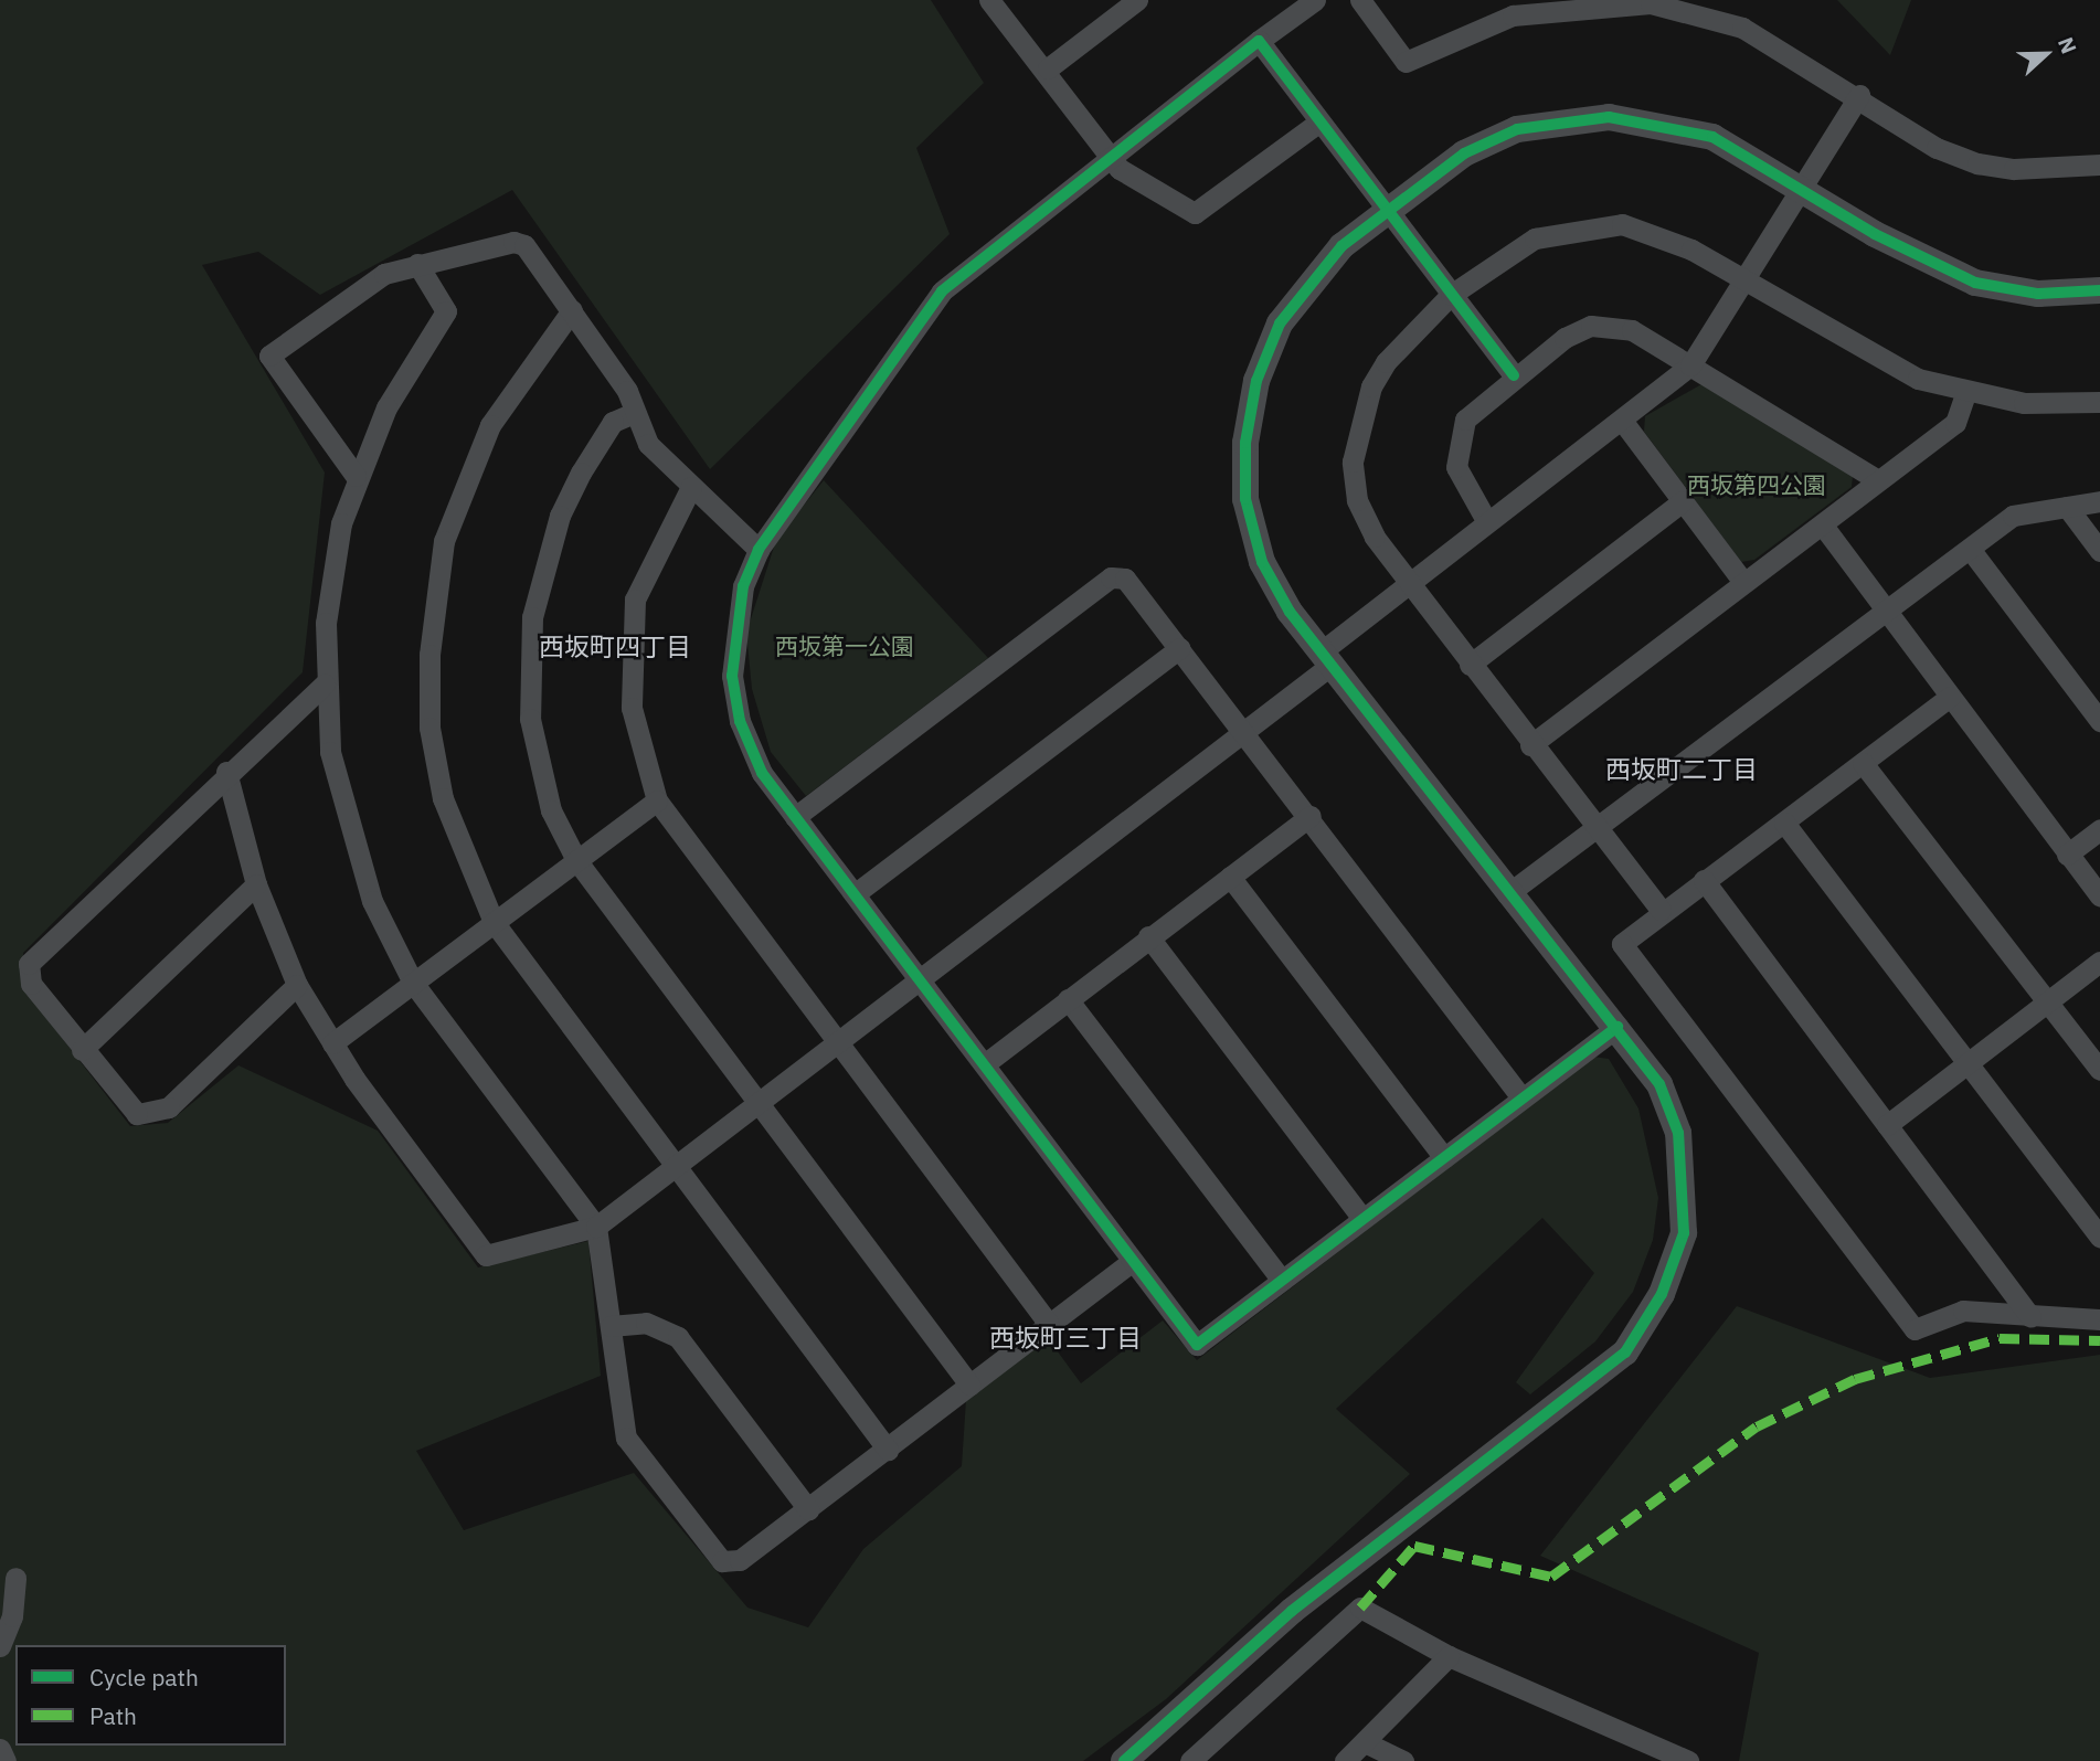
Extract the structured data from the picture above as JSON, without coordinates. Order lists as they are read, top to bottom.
{
  "districts": ["西坂町四丁目", "西坂町二丁目", "西坂町三丁目"],
  "parks": ["西坂第四公園", "西坂第一公園"],
  "legend": ["Cycle path", "Path"],
  "north": "right"
}
